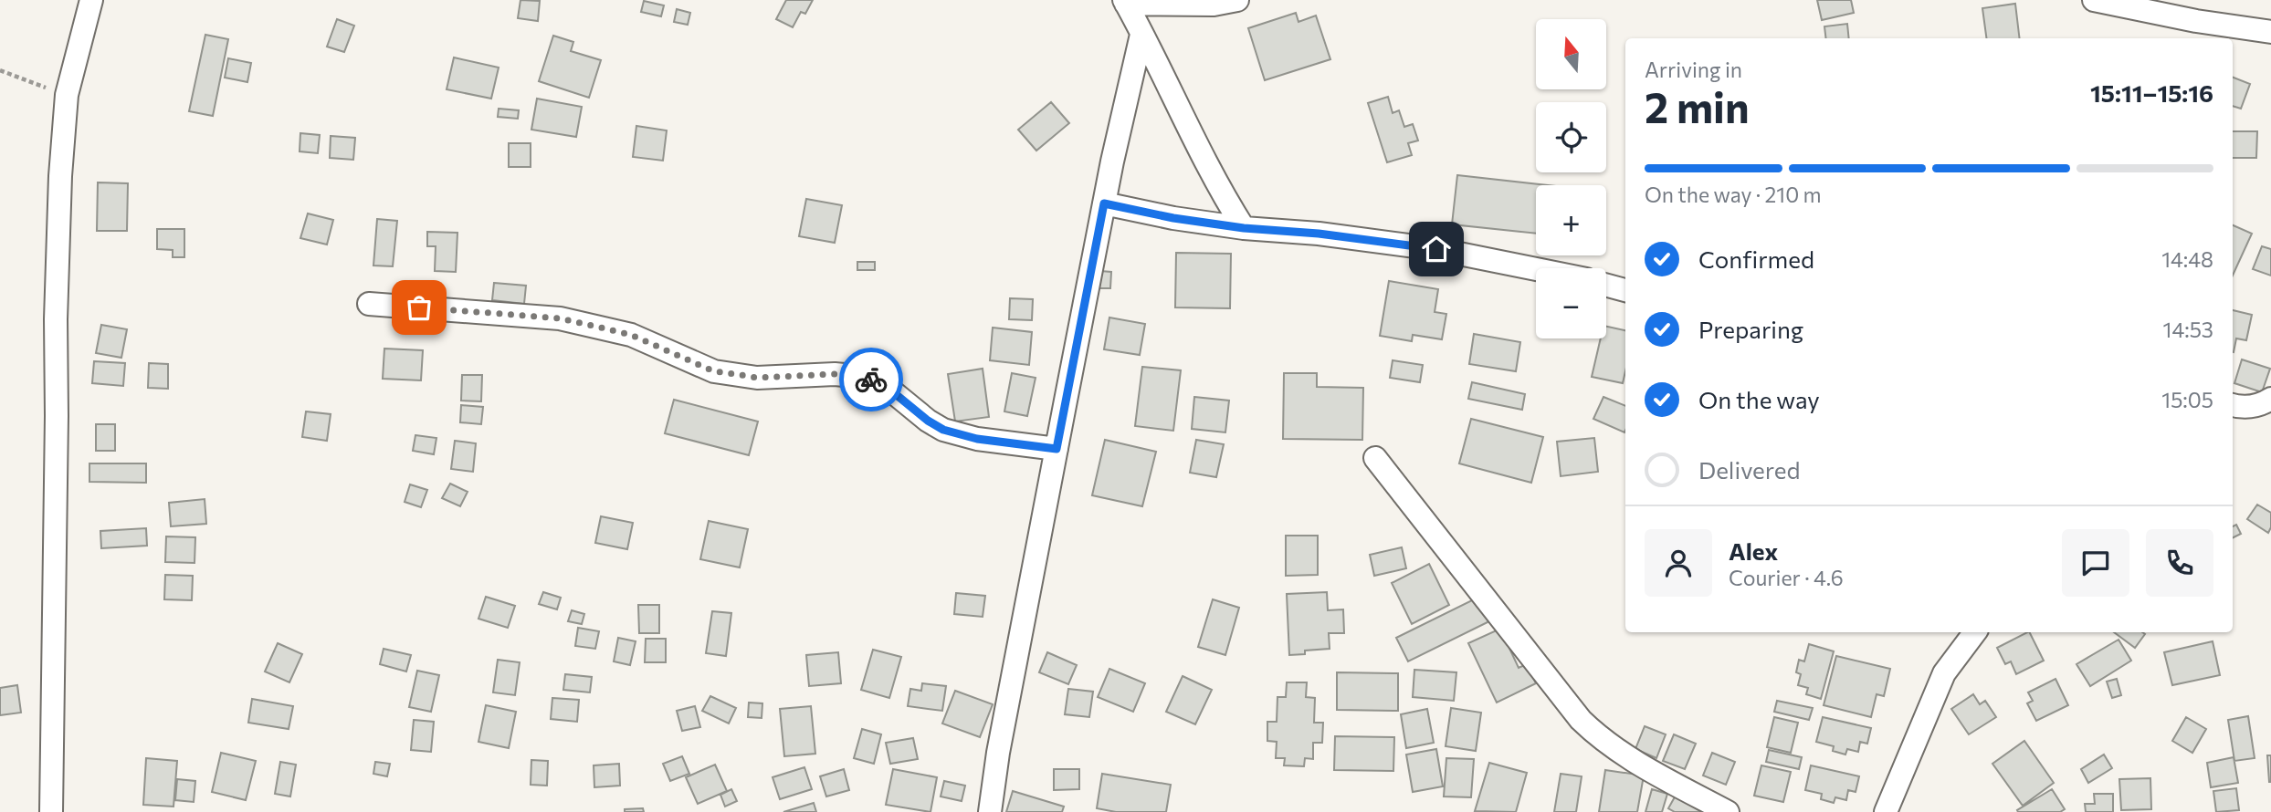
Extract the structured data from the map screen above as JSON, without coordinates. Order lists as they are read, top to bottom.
{
  "north": "top",
  "page": {
    "map_buttons": ["+", "−"],
    "heading": ["2 min", "Arriving in", "15:11–15:16"],
    "panel": ["Alex", "Courier · 4.6"],
    "bar": "On the way · 210 m",
    "list": [
      ["Confirmed", "14:48"],
      ["Preparing", "14:53"],
      ["On the way", "15:05"],
      "Delivered"
    ]
  }
}
